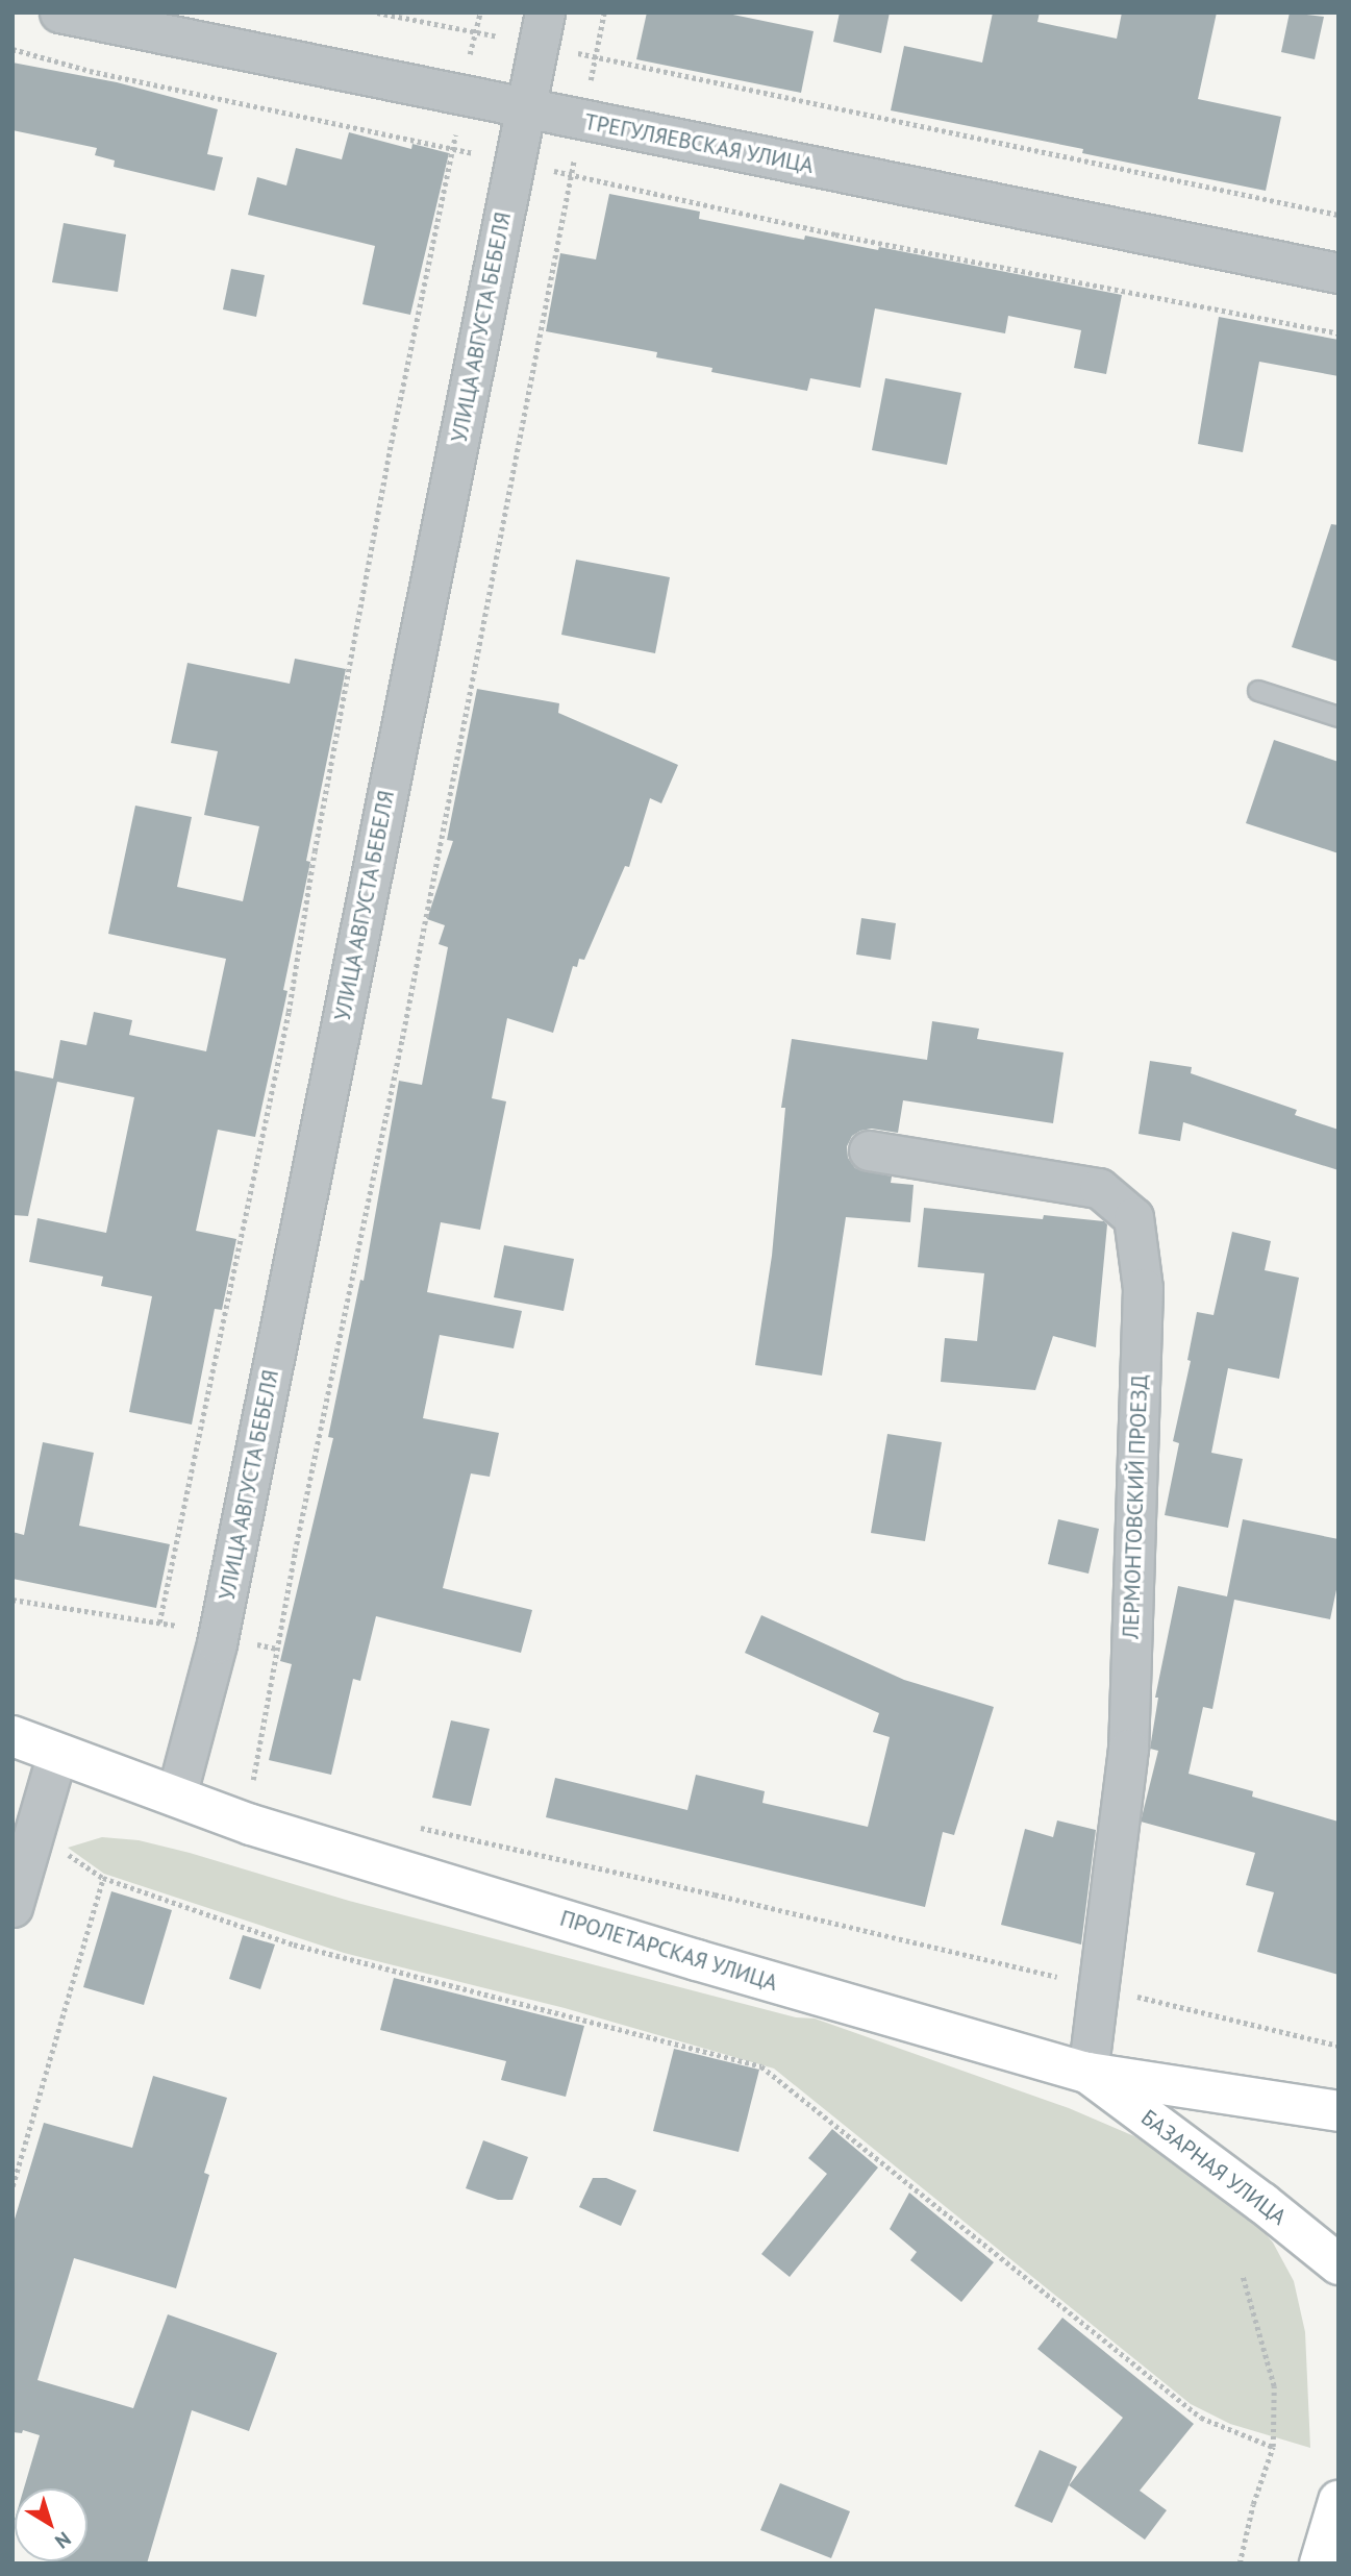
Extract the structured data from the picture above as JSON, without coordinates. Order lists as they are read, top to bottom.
{
  "streets": {
    "main road": ["ПРОЛЕТАРСКАЯ УЛИЦА", "БАЗАРНАЯ УЛИЦА"],
    "street": ["ТРЕГУЛЯЕВСКАЯ УЛИЦА", "УЛИЦА АВГУСТА БЕБЕЛЯ", "ЛЕРМОНТОВСКИЙ ПРОЕЗД"]
  },
  "crossings": [
    ["ТРЕГУЛЯЕВСКАЯ УЛИЦА", "УЛИЦА АВГУСТА БЕБЕЛЯ"],
    ["УЛИЦА АВГУСТА БЕБЕЛЯ", "ПРОЛЕТАРСКАЯ УЛИЦА"],
    ["ЛЕРМОНТОВСКИЙ ПРОЕЗД", "ПРОЛЕТАРСКАЯ УЛИЦА"],
    ["ЛЕРМОНТОВСКИЙ ПРОЕЗД", "БАЗАРНАЯ УЛИЦА"],
    ["ПРОЛЕТАРСКАЯ УЛИЦА", "БАЗАРНАЯ УЛИЦА"]
  ],
  "north": "bottom right"
}
